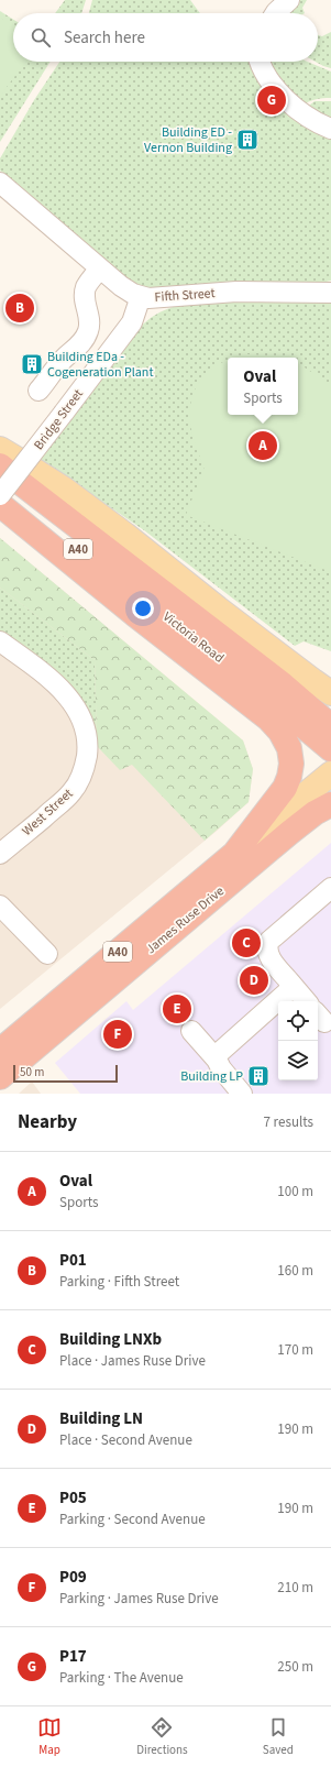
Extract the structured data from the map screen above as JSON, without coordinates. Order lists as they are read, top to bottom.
{
  "streets": {
    "highway": ["A40", "Victoria Road", "James Ruse Drive"],
    "street": ["Fifth Street", "Bridge Street", "West Street"]
  },
  "crossings": [
    ["Fifth Street", "Bridge Street"],
    ["Bridge Street", "A40"],
    ["Bridge Street", "Victoria Road"],
    ["A40", "Victoria Road"],
    ["A40", "James Ruse Drive"]
  ],
  "places": {
    "building": ["Building ED - Vernon Building", "Building EDa - Cogeneration Plant", "Building LP"]
  },
  "scale_bar": "50 m",
  "page": {
    "search": "Search here",
    "pins": [
      "G",
      "B",
      "A",
      "C",
      "D",
      "E",
      "F"
    ],
    "popup": ["Oval", "Sports"],
    "scale": "50 m",
    "heading": ["Nearby", "7 results"],
    "list": [
      {
        "mark": "A",
        "name": "Oval",
        "note": "Sports",
        "value": "100 m"
      },
      {
        "mark": "B",
        "name": "P01",
        "note": "Parking · Fifth Street",
        "value": "160 m"
      },
      {
        "mark": "C",
        "name": "Building LNXb",
        "note": "Place · James Ruse Drive",
        "value": "170 m"
      },
      {
        "mark": "D",
        "name": "Building LN",
        "note": "Place · Second Avenue",
        "value": "190 m"
      },
      {
        "mark": "E",
        "name": "P05",
        "note": "Parking · Second Avenue",
        "value": "190 m"
      },
      {
        "mark": "F",
        "name": "P09",
        "note": "Parking · James Ruse Drive",
        "value": "210 m"
      },
      {
        "mark": "G",
        "name": "P17",
        "note": "Parking · The Avenue",
        "value": "250 m"
      }
    ],
    "nav": ["Map", "Directions", "Saved"]
  }
}
